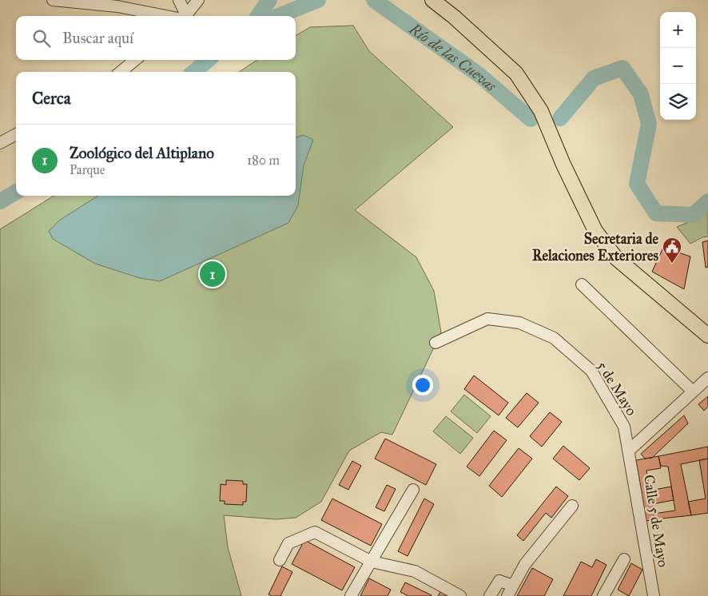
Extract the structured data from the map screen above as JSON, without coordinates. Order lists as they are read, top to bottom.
{
  "streets": {
    "street": ["5 de Mayo", "Calle 5 de Mayo"]
  },
  "crossings": [
    ["5 de Mayo", "Calle 5 de Mayo"]
  ],
  "water": ["Río de las Cuevas"],
  "places": {
    "public building": ["Secretaria de Relaciones Exteriores"]
  },
  "page": {
    "map_buttons": ["+", "−"],
    "search": "Buscar aquí",
    "heading": "Cerca",
    "list": [
      {
        "mark": "1",
        "name": "Zoológico del Altiplano",
        "note": "Parque",
        "value": "180 m"
      }
    ],
    "pins": "1"
  }
}
